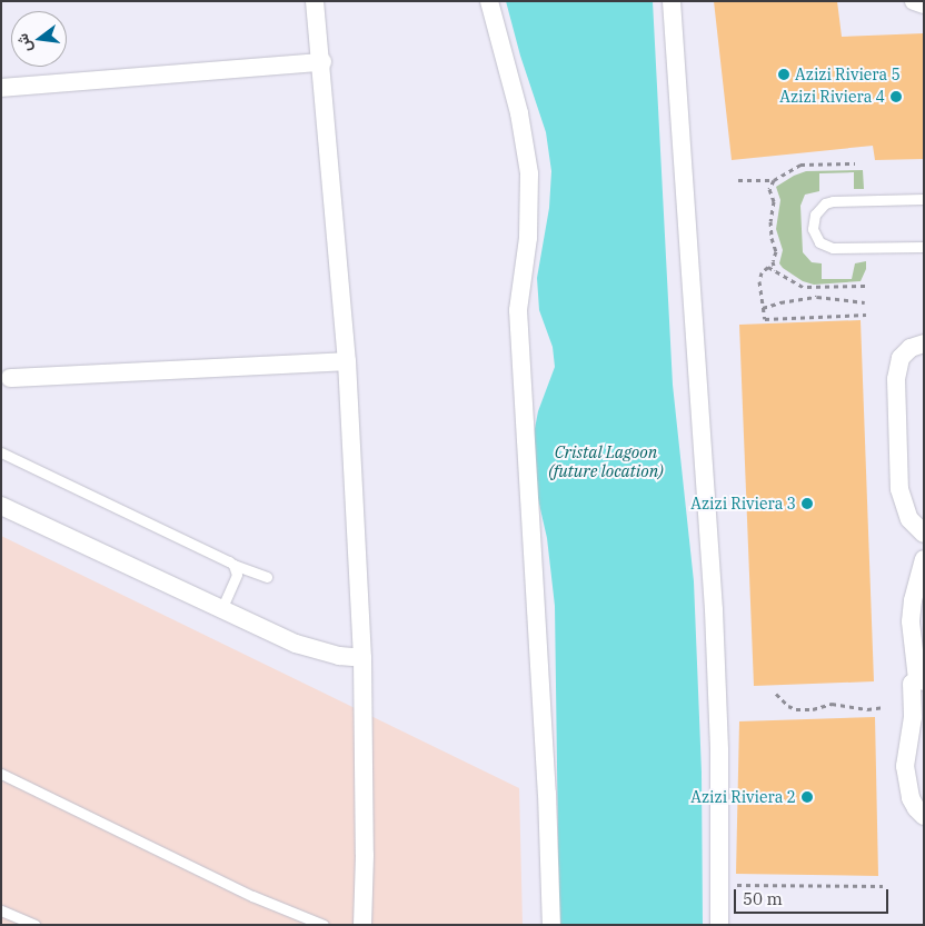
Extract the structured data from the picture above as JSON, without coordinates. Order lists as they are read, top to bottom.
{
  "water": ["Cristal Lagoon (future location)"],
  "places": [
    "Azizi Riviera 5",
    "Azizi Riviera 4",
    "Azizi Riviera 3",
    "Azizi Riviera 2"
  ],
  "scale_bar": "50 m",
  "north": "left"
}
